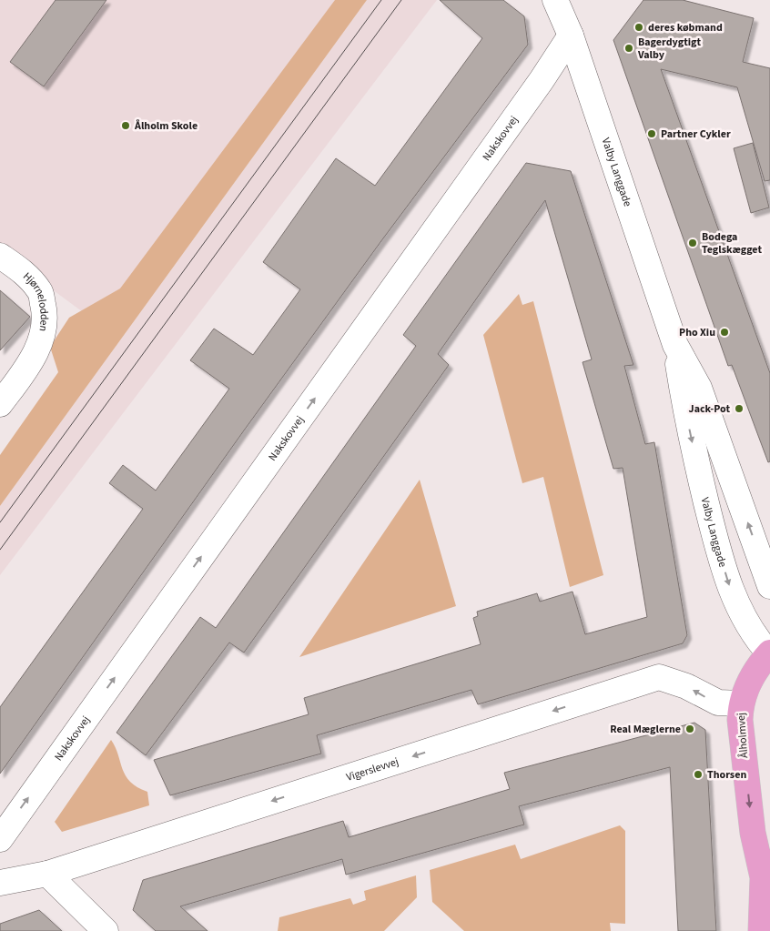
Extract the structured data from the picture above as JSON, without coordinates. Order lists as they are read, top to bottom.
{
  "streets": {
    "main road": ["Ålholmvej"],
    "street": [
      "Nakskovvej",
      "Valby Langgade",
      "Hjørnelodden",
      "Vigerslevvej"
    ]
  },
  "crossings": [
    ["Nakskovvej", "Valby Langgade"],
    ["Valby Langgade", "Ålholmvej"],
    ["Ålholmvej", "Vigerslevvej"]
  ],
  "one_way": ["Nakskovvej", "Ålholmvej", "Vigerslevvej"],
  "places": [
    "deres købmand",
    "Bagerdygtigt Valby",
    "Ålholm Skole",
    "Partner Cykler",
    "Bodega Teglskægget",
    "Pho Xiu",
    "Jack-Pot",
    "Real Mæglerne",
    "Thorsen"
  ]
}
